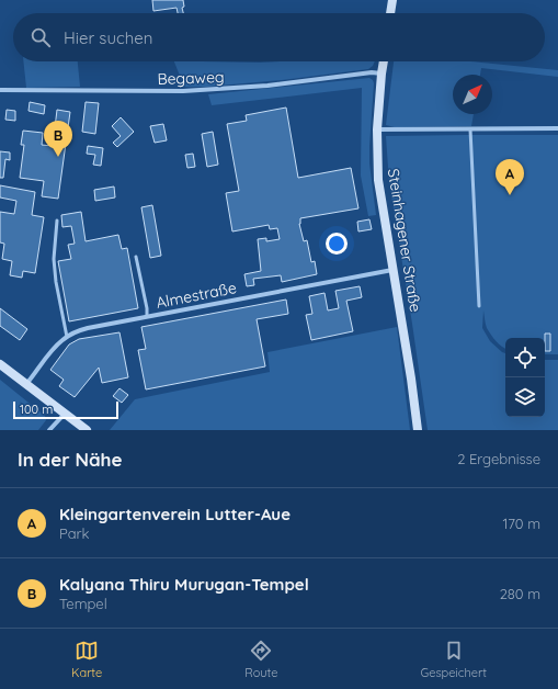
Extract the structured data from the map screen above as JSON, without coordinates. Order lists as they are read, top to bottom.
{
  "streets": {
    "main road": ["Steinhagener Straße"],
    "street": ["Begaweg", "Almestraße"]
  },
  "crossings": [
    ["Begaweg", "Steinhagener Straße"],
    ["Steinhagener Straße", "Almestraße"]
  ],
  "scale_bar": "100 m",
  "north": "top right",
  "page": {
    "search": "Hier suchen",
    "pins": ["B", "A"],
    "scale": "100 m",
    "heading": ["In der Nähe", "2 Ergebnisse"],
    "list": [
      {
        "mark": "A",
        "name": "Kleingartenverein Lutter-Aue",
        "note": "Park",
        "value": "170 m"
      },
      {
        "mark": "B",
        "name": "Kalyana Thiru Murugan-Tempel",
        "note": "Tempel",
        "value": "280 m"
      }
    ],
    "nav": ["Karte", "Route", "Gespeichert"]
  }
}
